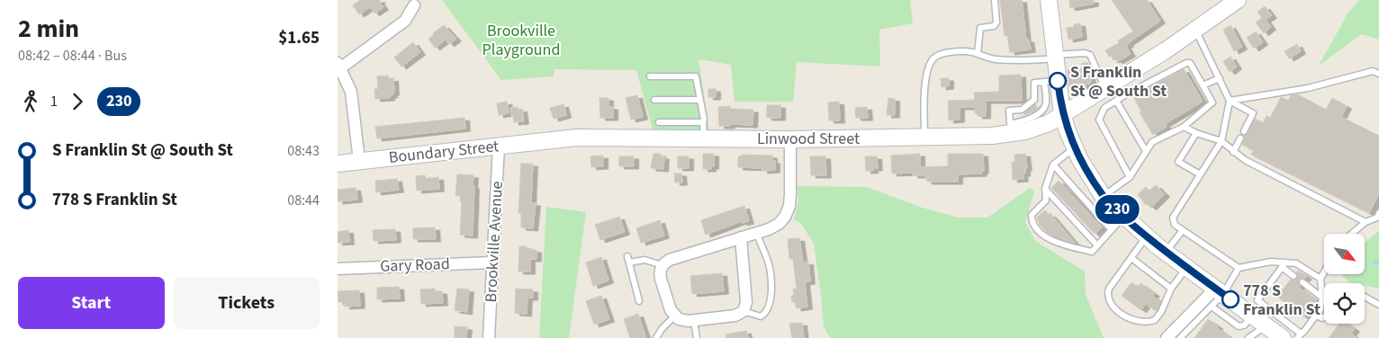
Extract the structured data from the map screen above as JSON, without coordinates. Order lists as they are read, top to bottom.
{
  "streets": {
    "main road": ["Linwood Street", "Boundary Street"],
    "street": ["Brookville Avenue", "Gary Road"]
  },
  "crossings": [
    ["Linwood Street", "Boundary Street"],
    ["Boundary Street", "Brookville Avenue"],
    ["Brookville Avenue", "Gary Road"]
  ],
  "parks": ["Brookville Playground"],
  "places": ["S Franklin St @ South St", "778 S Franklin St"],
  "lines": ["bus line 230"],
  "north": "bottom right",
  "page": {
    "heading": ["2 min", "08:42 – 08:44 · Bus", "$1.65"],
    "on_map": "230",
    "legs": ["1", "230"],
    "list": [
      {
        "name": "S Franklin St @ South St",
        "value": "08:43"
      },
      {
        "name": "778 S Franklin St",
        "value": "08:44"
      }
    ],
    "buttons": ["Start", "Tickets"]
  }
}
